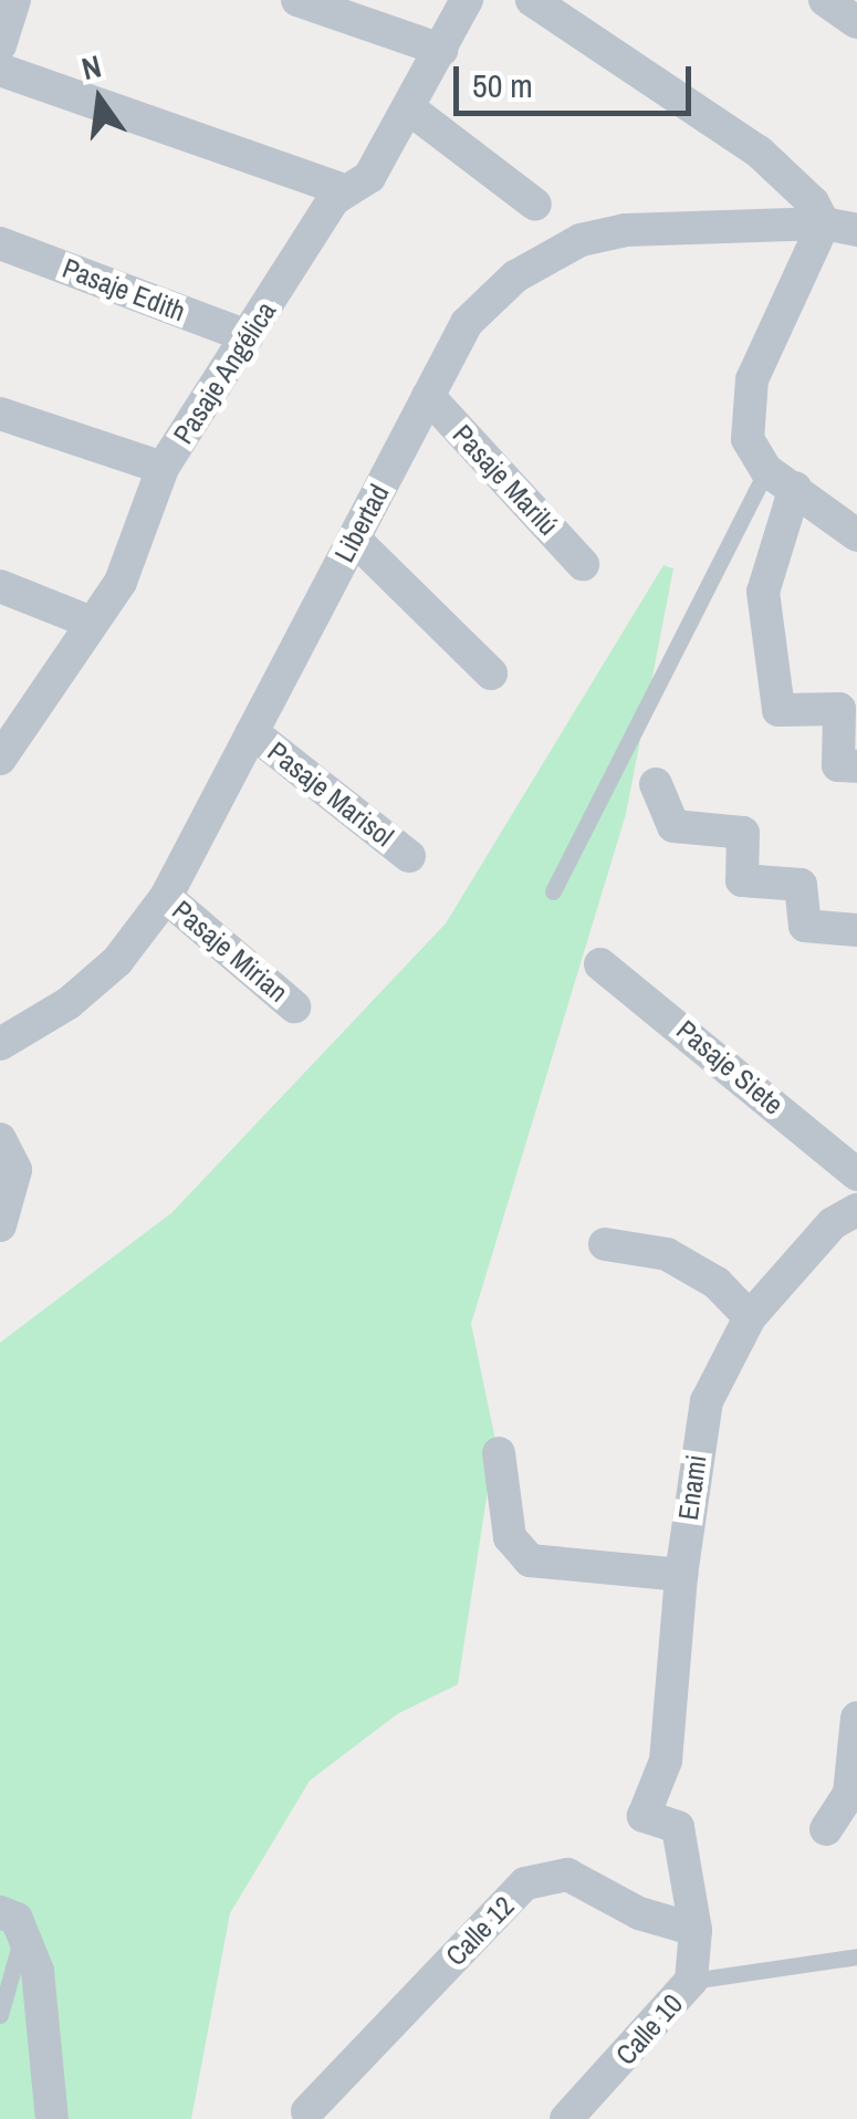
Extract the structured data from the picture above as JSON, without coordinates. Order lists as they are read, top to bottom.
{
  "streets": {
    "street": [
      "Pasaje Edith",
      "Pasaje Angélica",
      "Pasaje Marilú",
      "Libertad",
      "Pasaje Marisol",
      "Pasaje Mirian",
      "Pasaje Siete",
      "Enami",
      "Calle 12",
      "Calle 10"
    ]
  },
  "crossings": [
    ["Pasaje Edith", "Pasaje Angélica"],
    ["Pasaje Marilú", "Libertad"],
    ["Libertad", "Pasaje Marisol"],
    ["Libertad", "Pasaje Mirian"],
    ["Enami", "Calle 10"],
    ["Calle 12", "Calle 10"]
  ],
  "scale_bar": "50 m",
  "north": "top"
}
